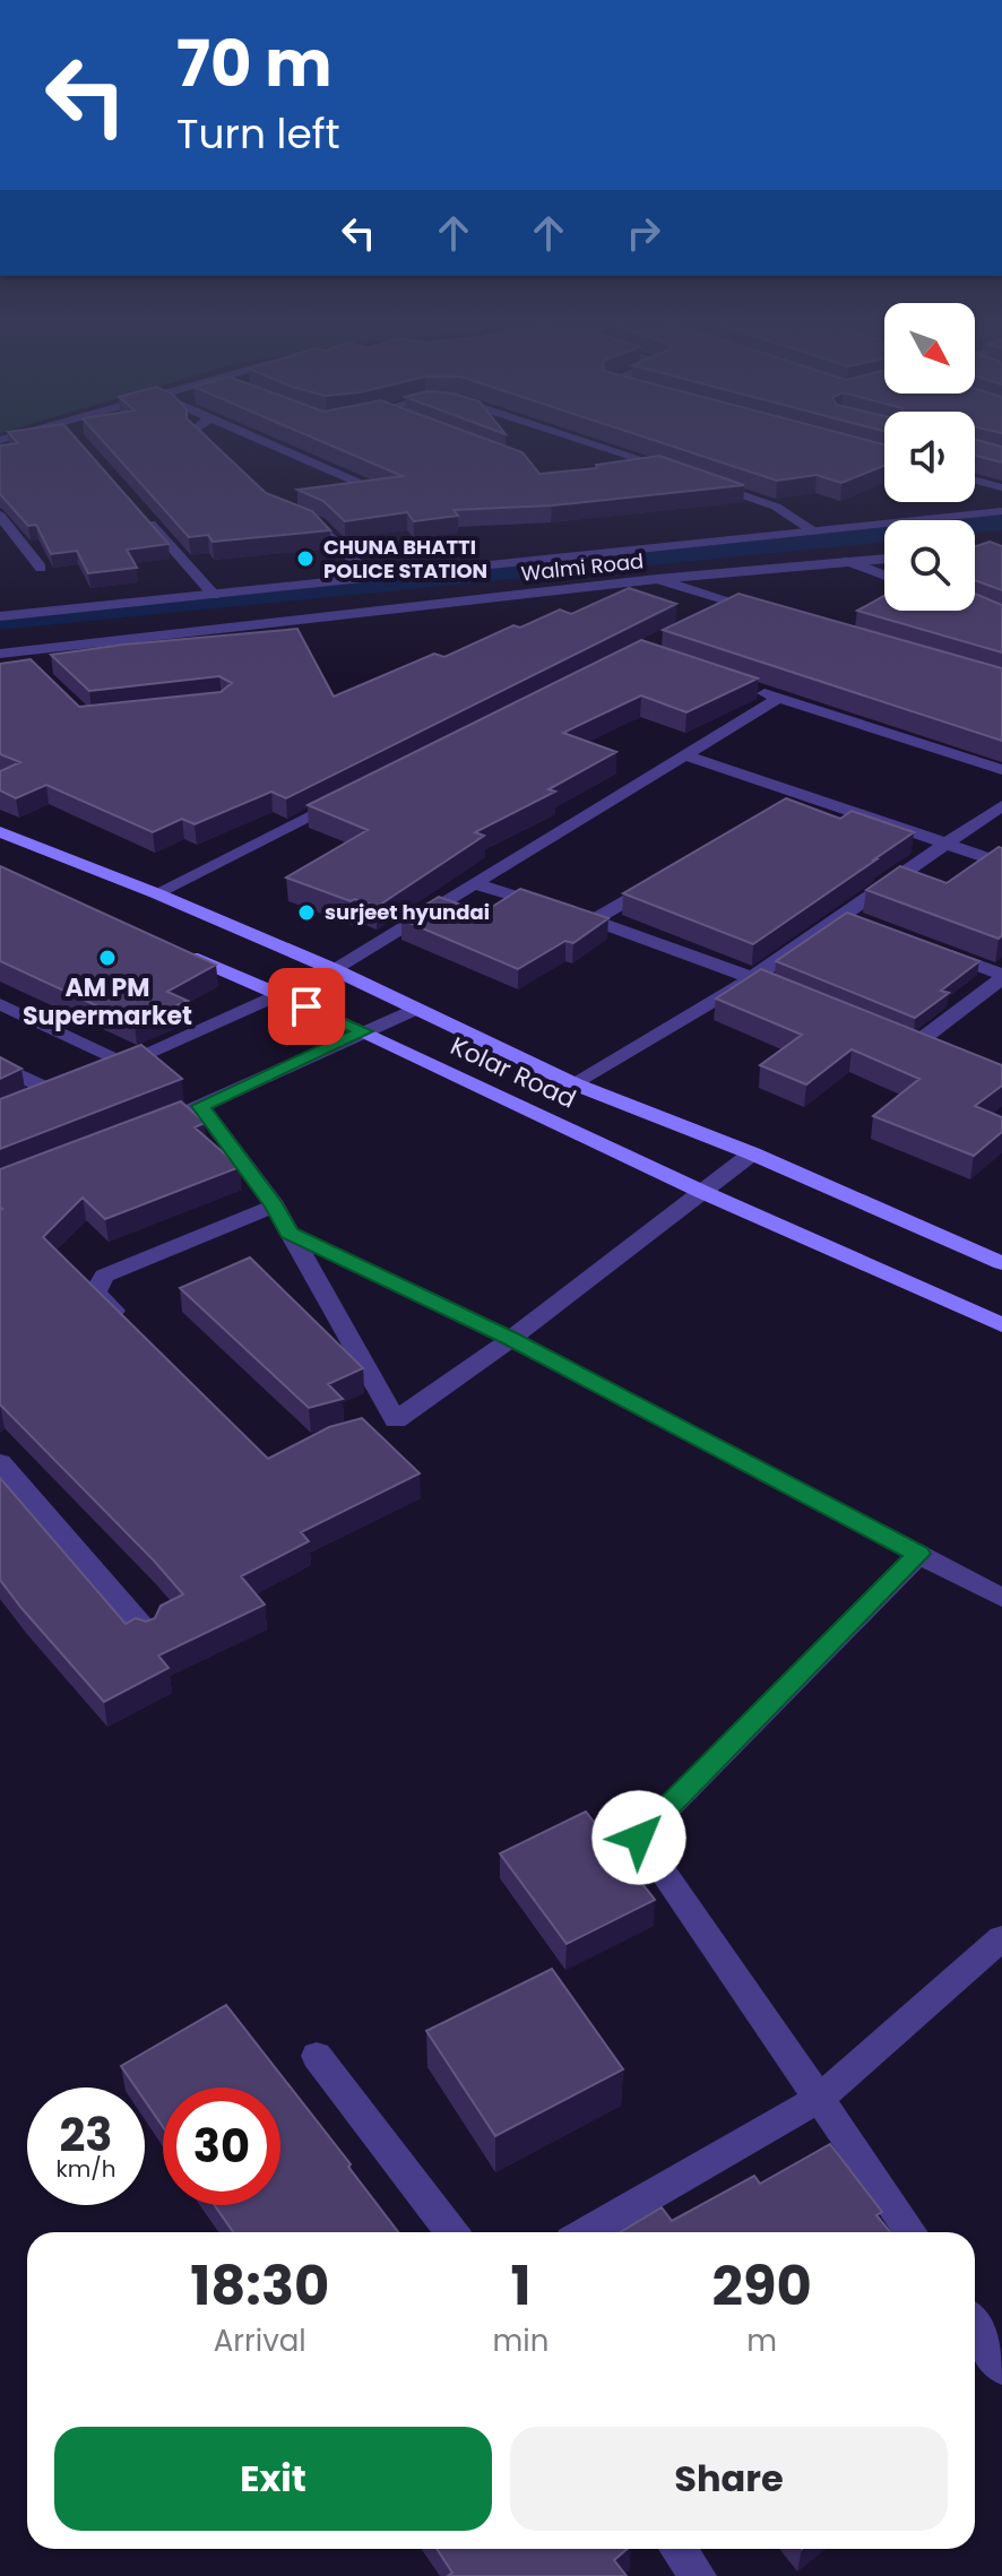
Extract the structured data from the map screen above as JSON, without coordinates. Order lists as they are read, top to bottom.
{
  "streets": {
    "main road": ["Kolar Road"],
    "street": ["Walmi Road"]
  },
  "places": ["CHUNA BHATTI POLICE STATION", "surjeet hyundai", "AM PM Supermarket"],
  "north": "bottom right",
  "page": {
    "turn": ["70 m", "Turn left"],
    "speed": "23 km/h",
    "limit": "30",
    "eta": [
      "18:30",
      "Arrival",
      "1",
      "min",
      "290",
      "m"
    ],
    "buttons": ["Exit", "Share"]
  }
}
